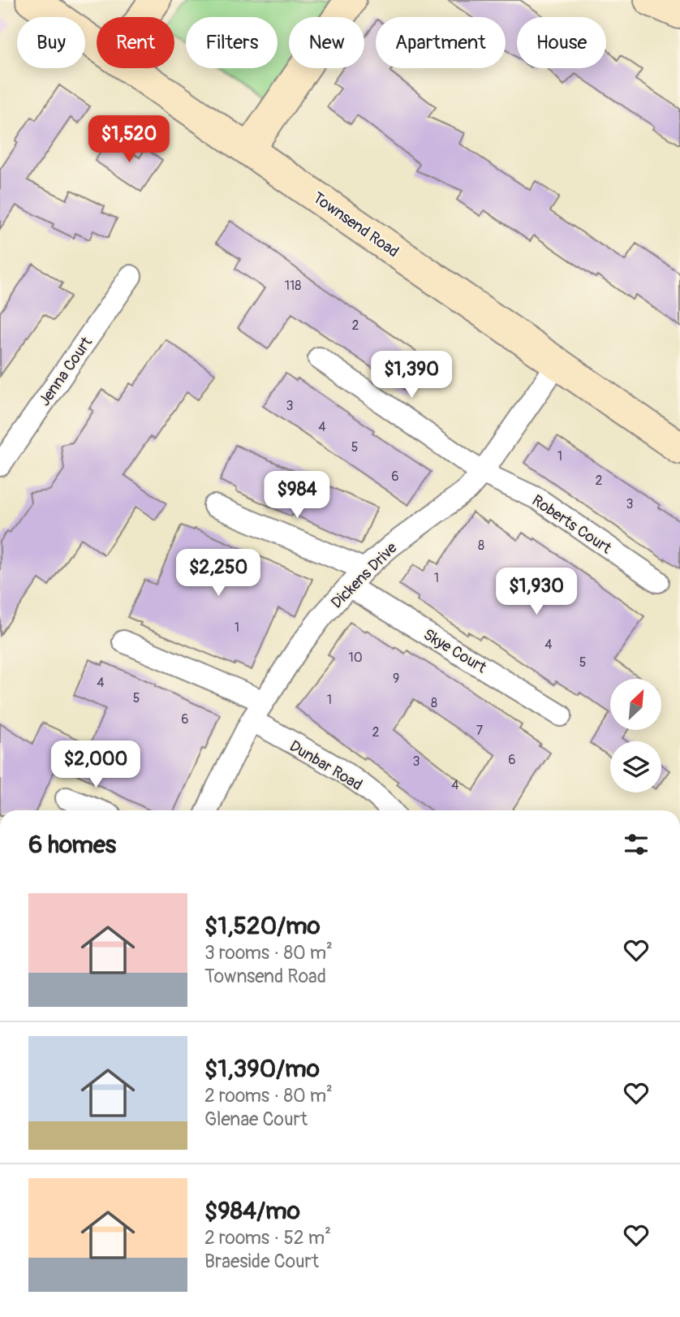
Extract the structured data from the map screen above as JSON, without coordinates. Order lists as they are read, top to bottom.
{
  "streets": {
    "main road": ["Townsend Road"],
    "street": [
      "Jenna Court",
      "Roberts Court",
      "Dickens Drive",
      "Skye Court",
      "Dunbar Road"
    ]
  },
  "crossings": [
    ["Townsend Road", "Dickens Drive"],
    ["Roberts Court", "Dickens Drive"],
    ["Dickens Drive", "Skye Court"],
    ["Dickens Drive", "Dunbar Road"]
  ],
  "house_numbers": [
    "118",
    "2",
    "3",
    "4",
    "5",
    "1",
    "6",
    "2",
    "3",
    "8",
    "1",
    "1",
    "4",
    "10",
    "5",
    "9",
    "4",
    "5",
    "1",
    "8",
    "6",
    "7",
    "2",
    "6",
    "3",
    "4"
  ],
  "north": "top right",
  "page": {
    "chip": [
      "Buy",
      "Rent",
      "Filters",
      "New",
      "Apartment",
      "House"
    ],
    "price": [
      "$1,520",
      "$1,390",
      "$984",
      "$2,250",
      "$1,930",
      "$2,000"
    ],
    "heading": "6 homes",
    "list": [
      {
        "name": "$1,520/mo",
        "note": "3 rooms · 80 m² · Townsend Road"
      },
      {
        "name": "$1,390/mo",
        "note": "2 rooms · 80 m² · Glenae Court"
      },
      {
        "name": "$984/mo",
        "note": "2 rooms · 52 m² · Braeside Court"
      }
    ]
  }
}
